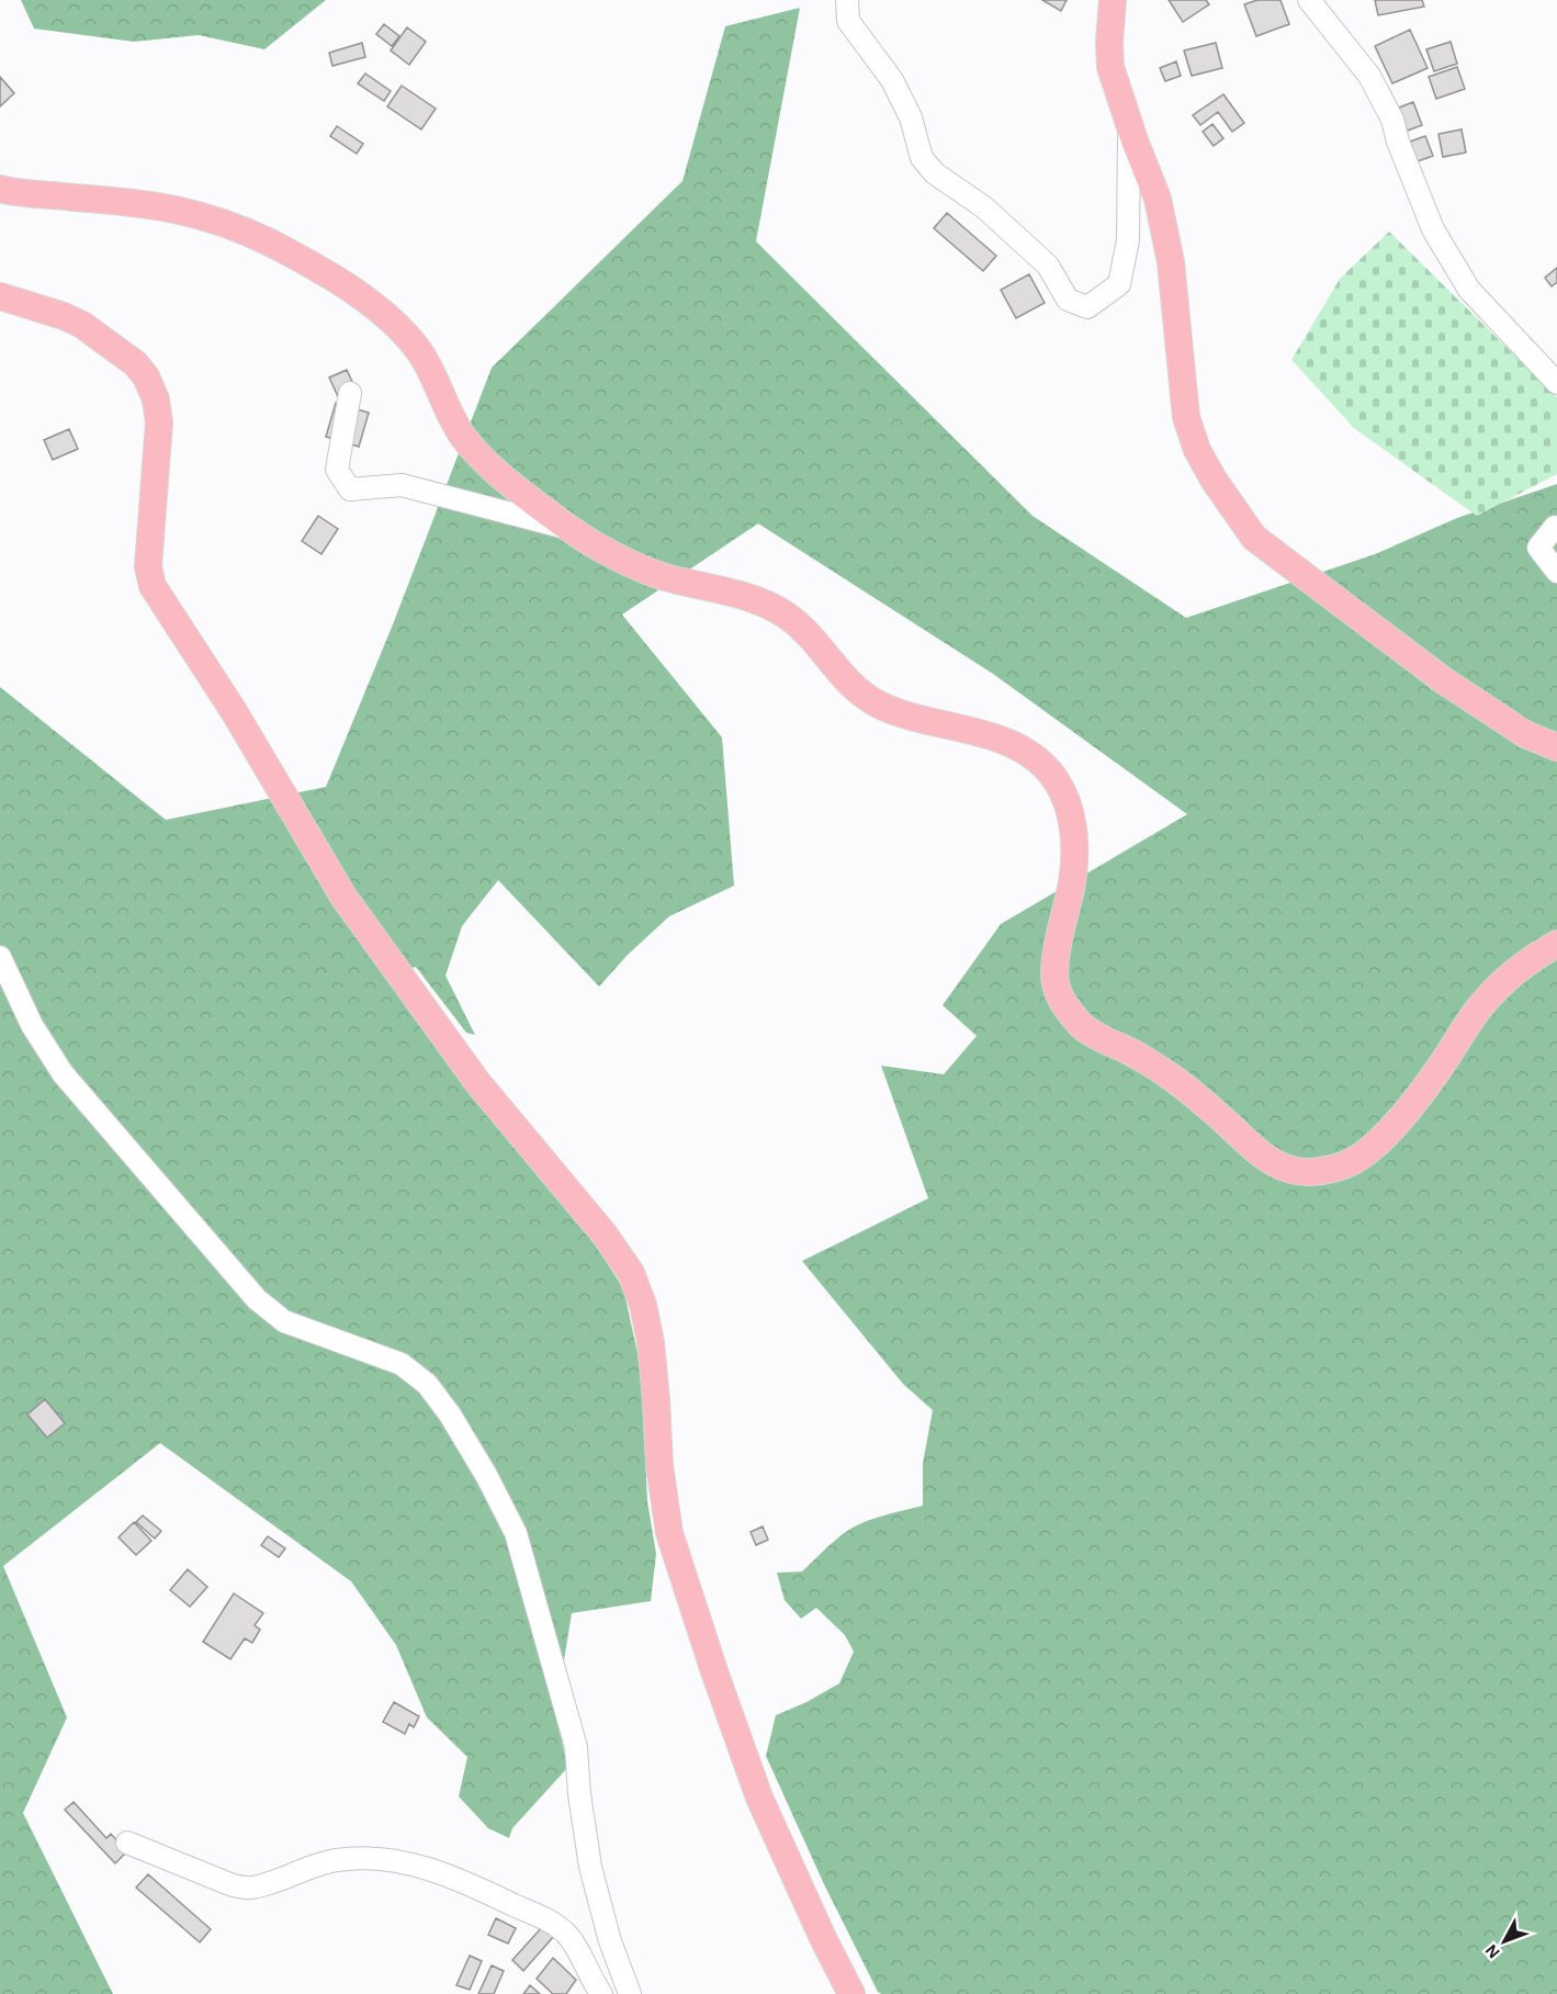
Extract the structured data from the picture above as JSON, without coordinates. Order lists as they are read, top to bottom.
{
  "north": "bottom left"
}
